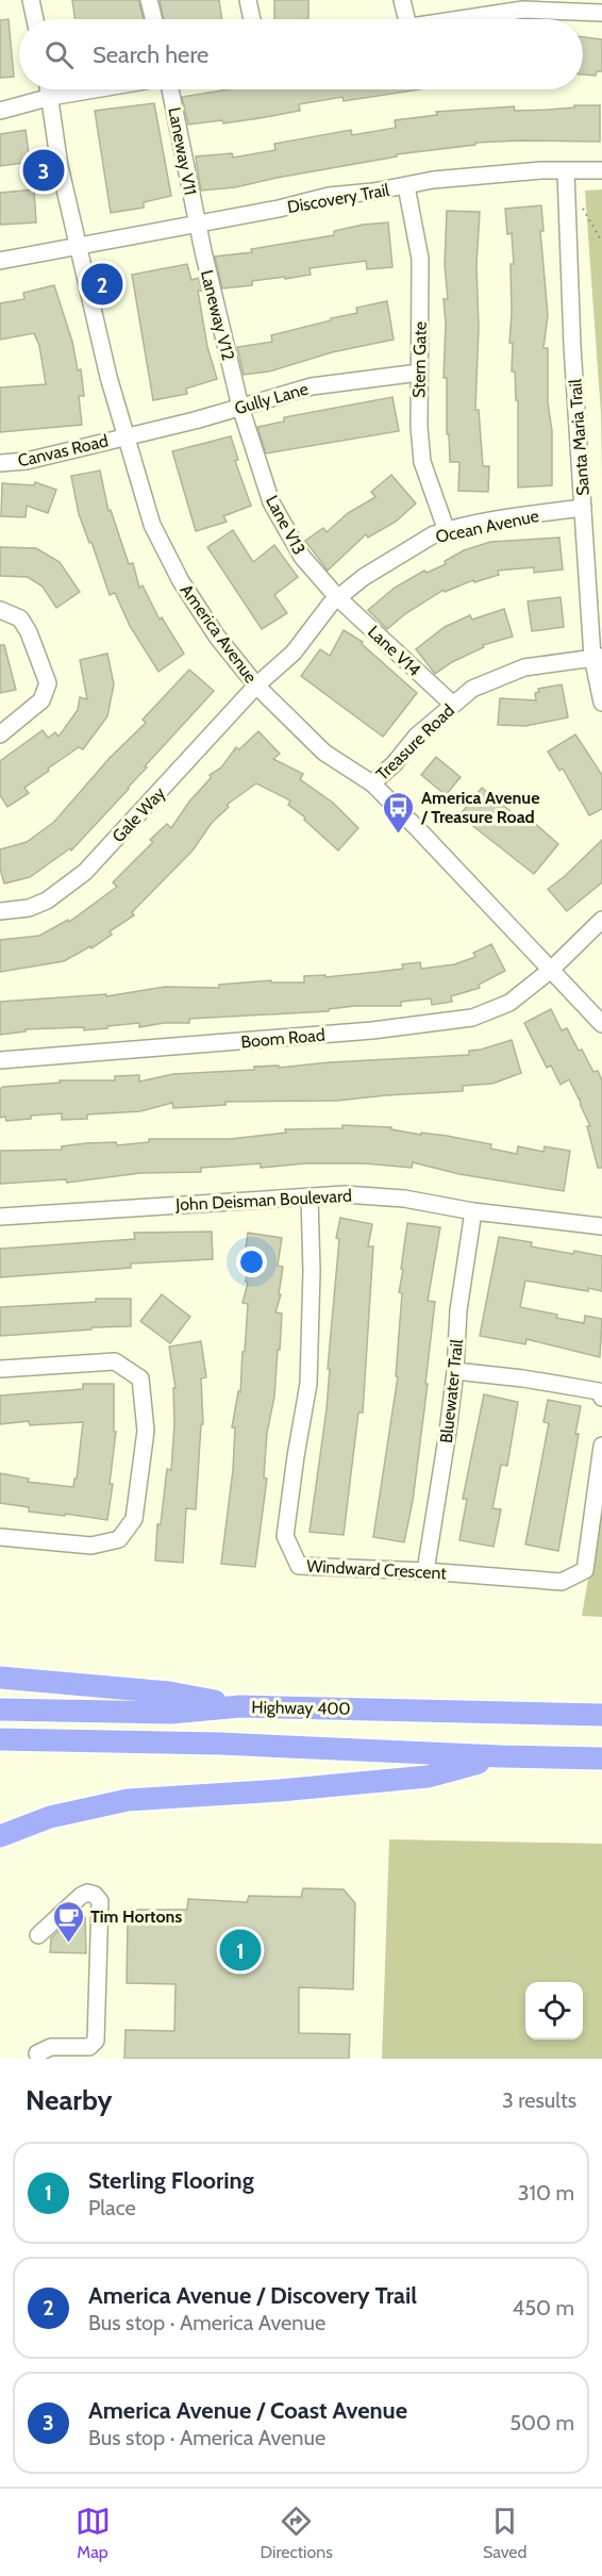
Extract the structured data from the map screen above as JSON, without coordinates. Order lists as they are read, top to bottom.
{
  "streets": {
    "highway": ["Highway 400"],
    "street": [
      "Laneway V11",
      "Discovery Trail",
      "Laneway V12",
      "Stern Gate",
      "Gully Lane",
      "Santa Maria Trail",
      "Canvas Road",
      "Lane V13",
      "Ocean Avenue",
      "America Avenue",
      "Lane V14",
      "Treasure Road",
      "Gale Way",
      "Boom Road",
      "John Deisman Boulevard",
      "Bluewater Trail",
      "Windward Crescent"
    ]
  },
  "crossings": [
    ["Laneway V11", "Discovery Trail"],
    ["Laneway V11", "Laneway V12"],
    ["Discovery Trail", "Laneway V12"],
    ["Discovery Trail", "Stern Gate"],
    ["Discovery Trail", "Santa Maria Trail"],
    ["Discovery Trail", "America Avenue"],
    ["Laneway V12", "Gully Lane"],
    ["Laneway V12", "Lane V13"],
    ["Stern Gate", "Gully Lane"],
    ["Stern Gate", "Ocean Avenue"],
    ["Gully Lane", "Canvas Road"],
    ["Gully Lane", "Lane V13"],
    ["Gully Lane", "America Avenue"],
    ["Santa Maria Trail", "Ocean Avenue"],
    ["Santa Maria Trail", "Treasure Road"],
    ["Canvas Road", "America Avenue"],
    ["Lane V13", "Ocean Avenue"],
    ["Lane V13", "Lane V14"],
    ["Ocean Avenue", "America Avenue"],
    ["Ocean Avenue", "Lane V14"],
    ["Ocean Avenue", "Gale Way"],
    ["America Avenue", "Treasure Road"],
    ["America Avenue", "Gale Way"],
    ["America Avenue", "Boom Road"],
    ["Lane V14", "Treasure Road"],
    ["John Deisman Boulevard", "Bluewater Trail"],
    ["John Deisman Boulevard", "Windward Crescent"],
    ["Bluewater Trail", "Windward Crescent"]
  ],
  "places": {
    "bus stop": ["America Avenue / Treasure Road"],
    "cafe": ["Tim Hortons"]
  },
  "page": {
    "search": "Search here",
    "pins": ["3", "2", "1"],
    "heading": ["Nearby", "3 results"],
    "list": [
      {
        "mark": "1",
        "name": "Sterling Flooring",
        "note": "Place",
        "value": "310 m"
      },
      {
        "mark": "2",
        "name": "America Avenue / Discovery Trail",
        "note": "Bus stop · America Avenue",
        "value": "450 m"
      },
      {
        "mark": "3",
        "name": "America Avenue / Coast Avenue",
        "note": "Bus stop · America Avenue",
        "value": "500 m"
      }
    ],
    "nav": ["Map", "Directions", "Saved"]
  }
}
